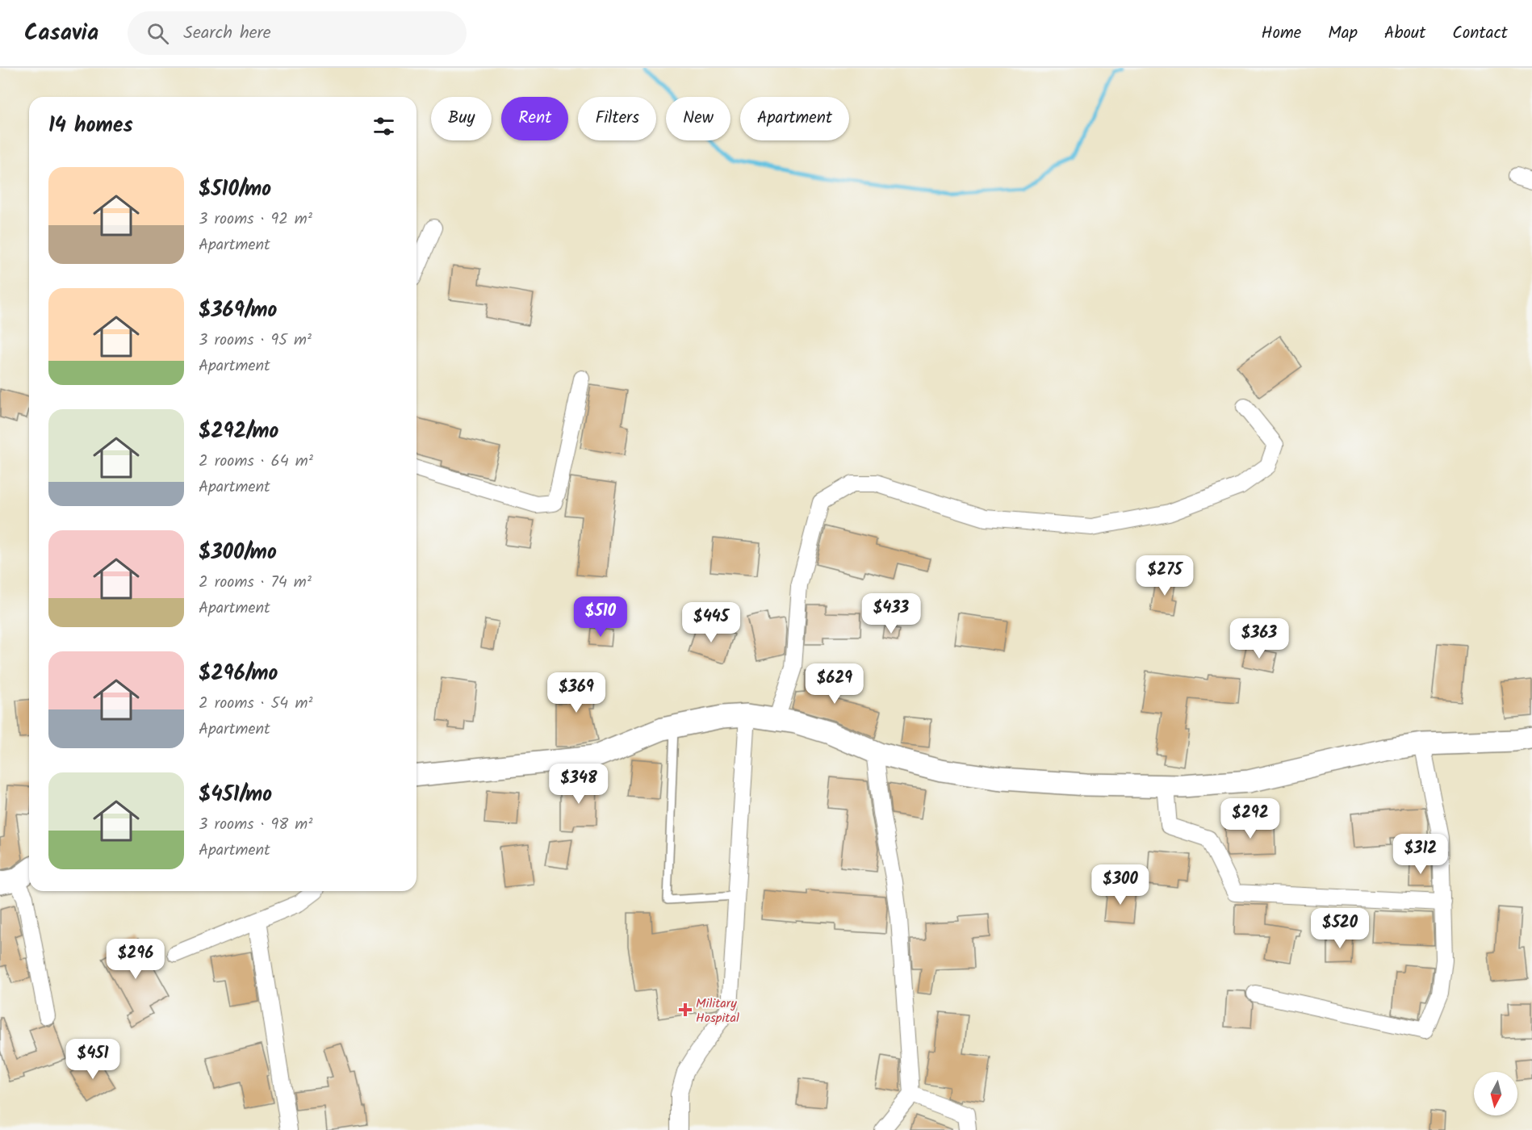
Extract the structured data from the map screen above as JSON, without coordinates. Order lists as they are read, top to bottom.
{
  "places": {
    "health": ["Military Hospital"]
  },
  "north": "bottom",
  "page": {
    "header": "Casavia",
    "search": "Search here",
    "nav": [
      "Home",
      "Map",
      "About",
      "Contact"
    ],
    "chip": [
      "Buy",
      "Rent",
      "Filters",
      "New",
      "Apartment"
    ],
    "heading": "14 homes",
    "list": [
      {
        "name": "$510/mo",
        "note": "3 rooms · 92 m² · Apartment"
      },
      {
        "name": "$369/mo",
        "note": "3 rooms · 95 m² · Apartment"
      },
      {
        "name": "$292/mo",
        "note": "2 rooms · 64 m² · Apartment"
      },
      {
        "name": "$300/mo",
        "note": "2 rooms · 74 m² · Apartment"
      },
      {
        "name": "$296/mo",
        "note": "2 rooms · 54 m² · Apartment"
      },
      {
        "name": "$451/mo",
        "note": "3 rooms · 98 m² · Apartment"
      }
    ],
    "price": [
      "$275",
      "$433",
      "$510",
      "$445",
      "$363",
      "$629",
      "$369",
      "$348",
      "$292",
      "$312",
      "$300",
      "$520",
      "$296",
      "$451"
    ]
  }
}
